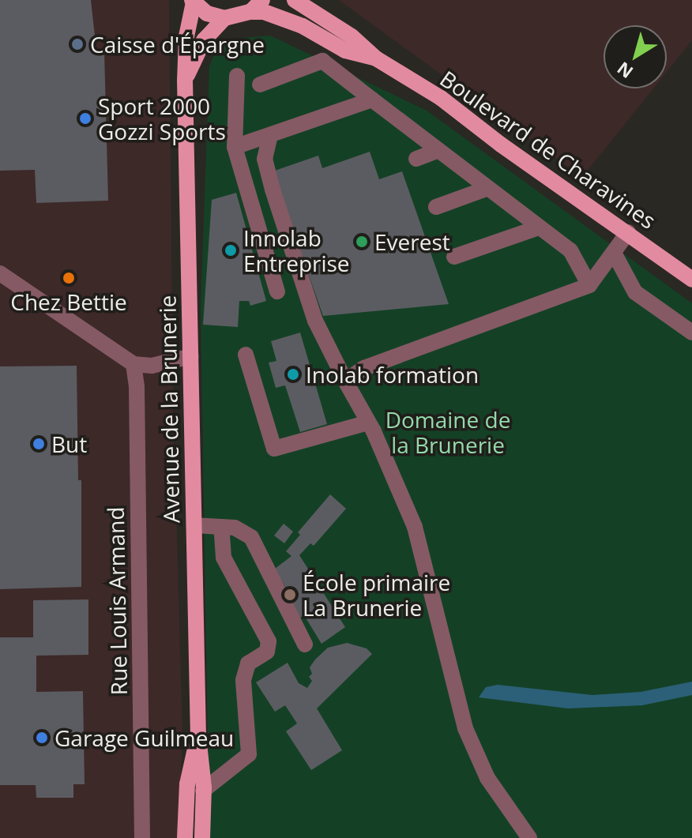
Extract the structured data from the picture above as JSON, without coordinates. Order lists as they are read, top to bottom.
{
  "streets": {
    "main road": ["Boulevard de Charavines", "Avenue de la Brunerie"],
    "street": ["Rue Louis Armand"]
  },
  "parks": ["Domaine de la Brunerie"],
  "places": [
    "Caisse d'Épargne",
    "Sport 2000 Gozzi Sports",
    "Everest",
    "Innolab Entreprise",
    "Chez Bettie",
    "Inolab formation",
    "But",
    "École primaire La Brunerie",
    "Garage Guilmeau"
  ],
  "north": "bottom left"
}
